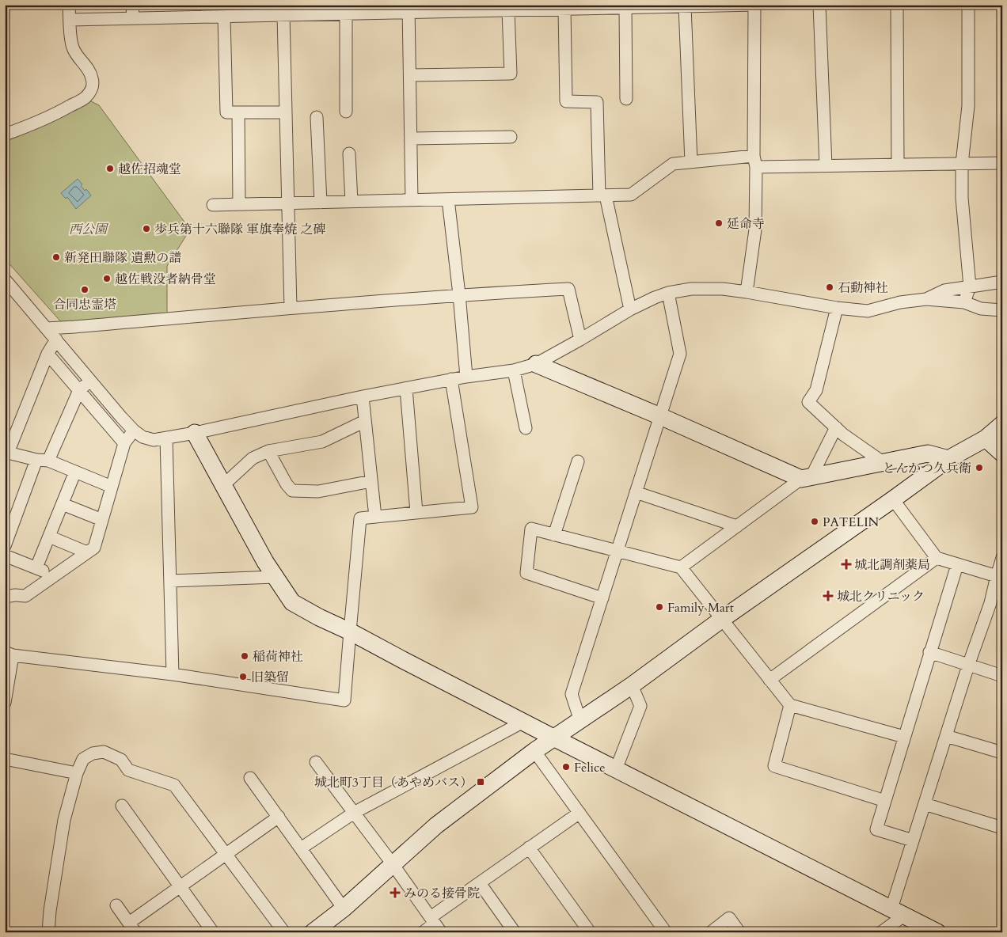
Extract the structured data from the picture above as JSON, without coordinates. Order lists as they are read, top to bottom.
{
  "parks": ["西公園"],
  "places": {
    "other": [
      "越佐招魂堂",
      "延命寺",
      "歩兵第十六聯隊 軍旗奉焼 之碑",
      "新発田聯隊 遺勲の譜",
      "越佐戦没者納骨堂",
      "石動神社",
      "合同忠霊塔",
      "とんかつ久兵衛",
      "PATELIN",
      "Family Mart",
      "稲荷神社",
      "旧築留",
      "Felice"
    ],
    "health": ["城北調剤薬局", "城北クリニック", "みのる接骨院"],
    "transit": ["城北町3丁目（あやめバス）"]
  }
}
